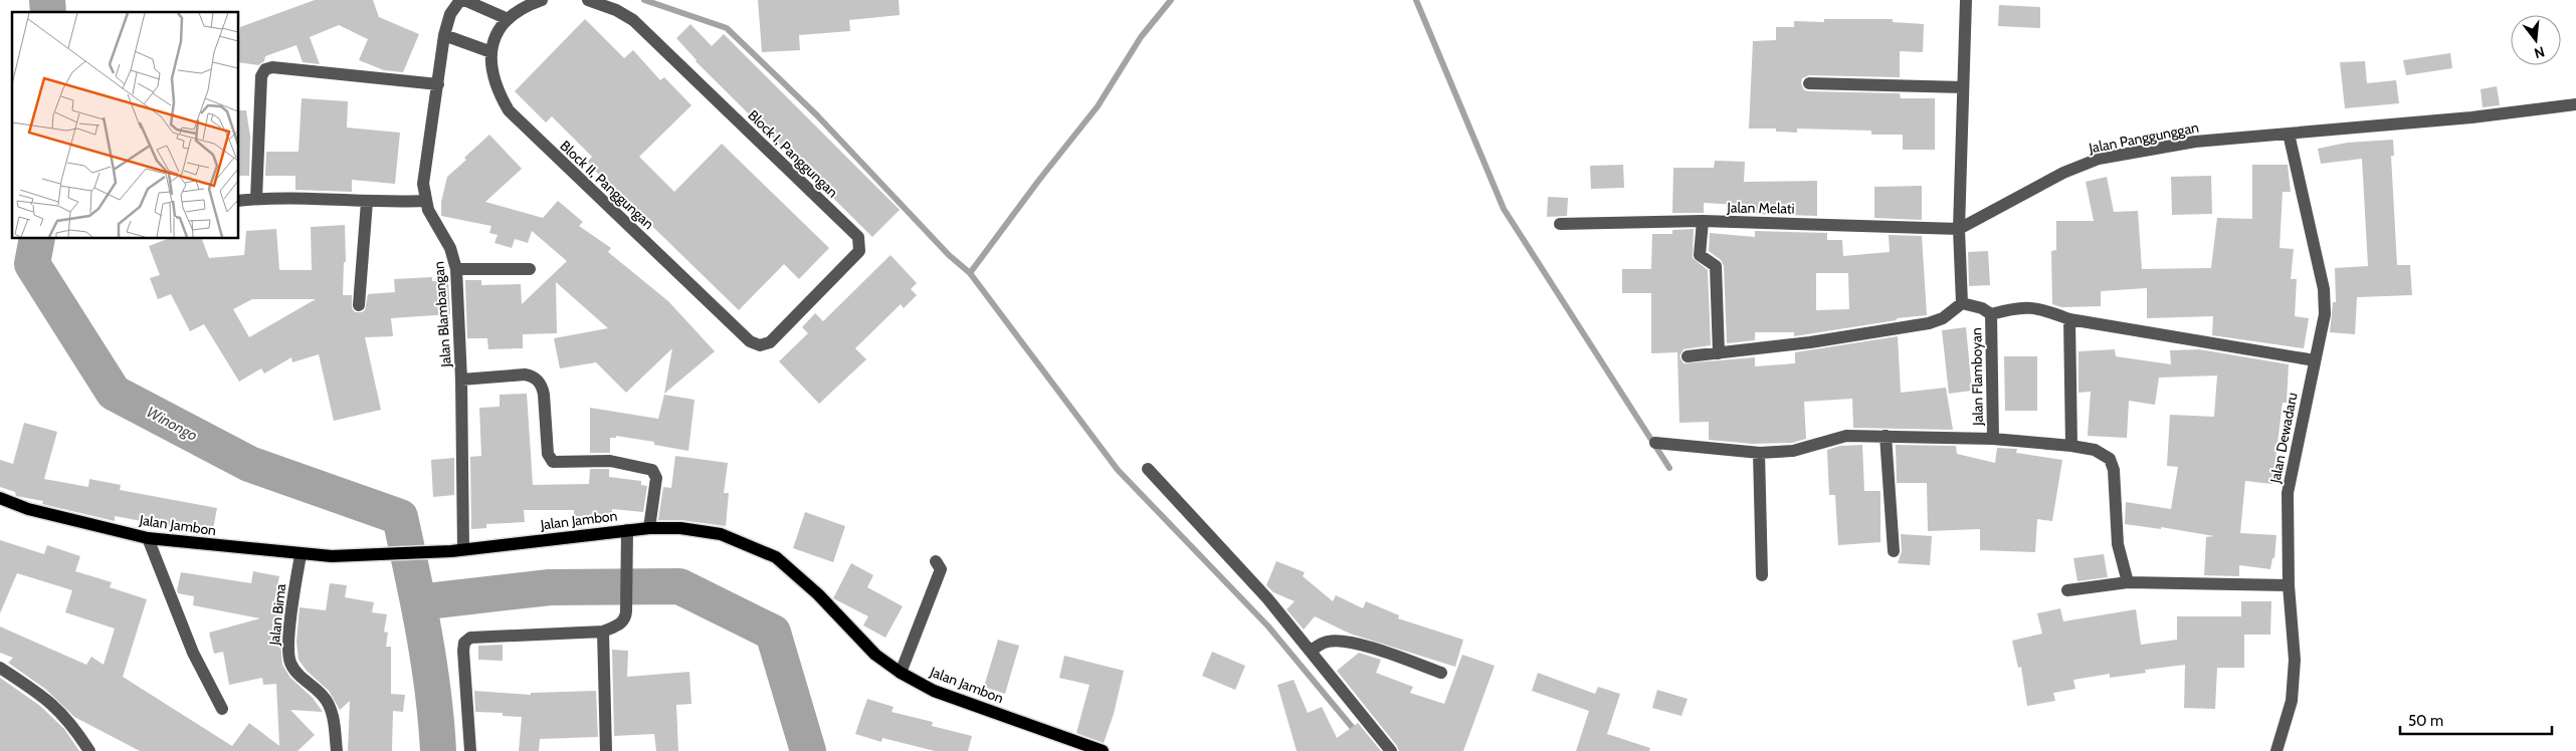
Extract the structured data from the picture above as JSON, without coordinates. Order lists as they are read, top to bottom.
{
  "streets": {
    "main road": ["Jalan Jambon"],
    "street": [
      "Jalan Panggunggan",
      "Block I, Panggungan",
      "Block II, Panggungan",
      "Jalan Melati",
      "Jalan Blambangan",
      "Jalan Flamboyan",
      "Jalan Dewadaru",
      "Jalan Bima"
    ]
  },
  "crossings": [
    ["Jalan Panggunggan", "Jalan Melati"],
    ["Jalan Panggunggan", "Jalan Dewadaru"],
    ["Block I, Panggungan", "Block II, Panggungan"],
    ["Jalan Blambangan", "Jalan Jambon"],
    ["Jalan Jambon", "Jalan Bima"]
  ],
  "water": ["Winongo"],
  "scale_bar": "50 m",
  "north": "bottom"
}
